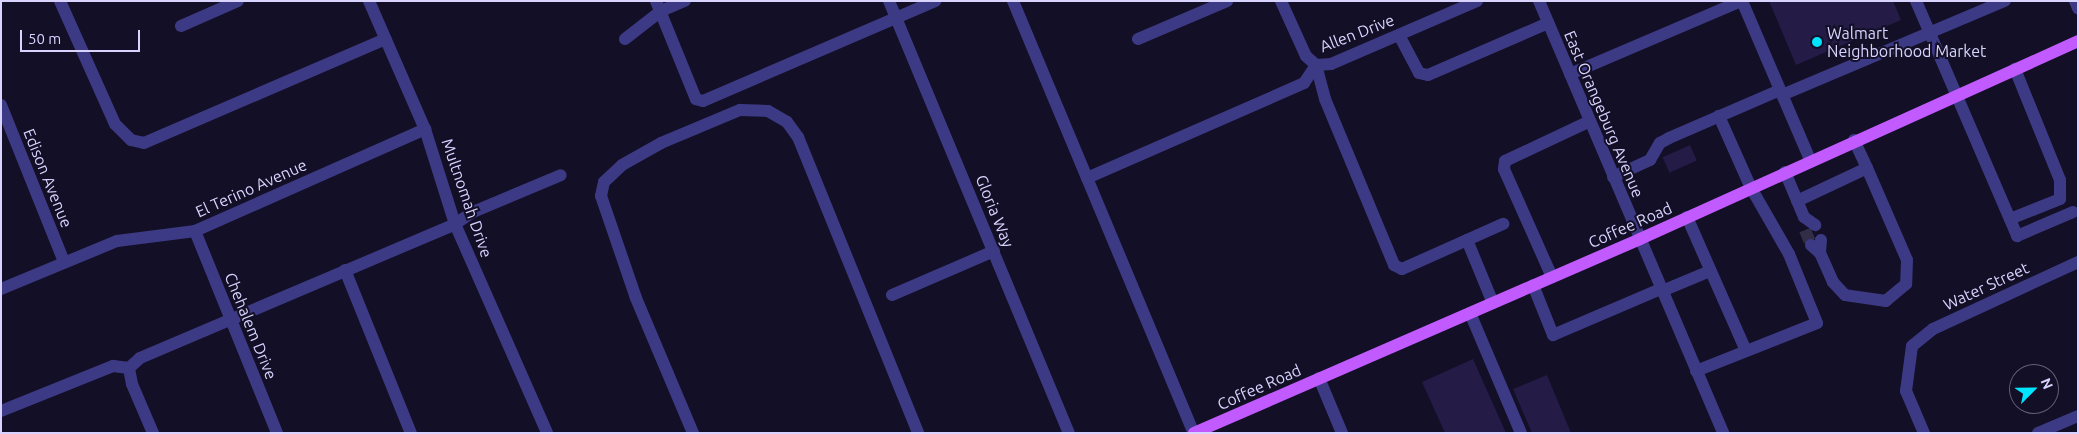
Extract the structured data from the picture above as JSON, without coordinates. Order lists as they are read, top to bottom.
{
  "streets": {
    "main road": ["Coffee Road"],
    "street": [
      "Allen Drive",
      "East Orangeburg Avenue",
      "Edison Avenue",
      "El Terino Avenue",
      "Multnomah Drive",
      "Gloria Way",
      "Water Street",
      "Chehalem Drive"
    ]
  },
  "crossings": [
    ["East Orangeburg Avenue", "Coffee Road"],
    ["Edison Avenue", "El Terino Avenue"],
    ["El Terino Avenue", "Multnomah Drive"],
    ["El Terino Avenue", "Chehalem Drive"]
  ],
  "places": ["Walmart Neighborhood Market"],
  "scale_bar": "50 m",
  "north": "top right"
}
